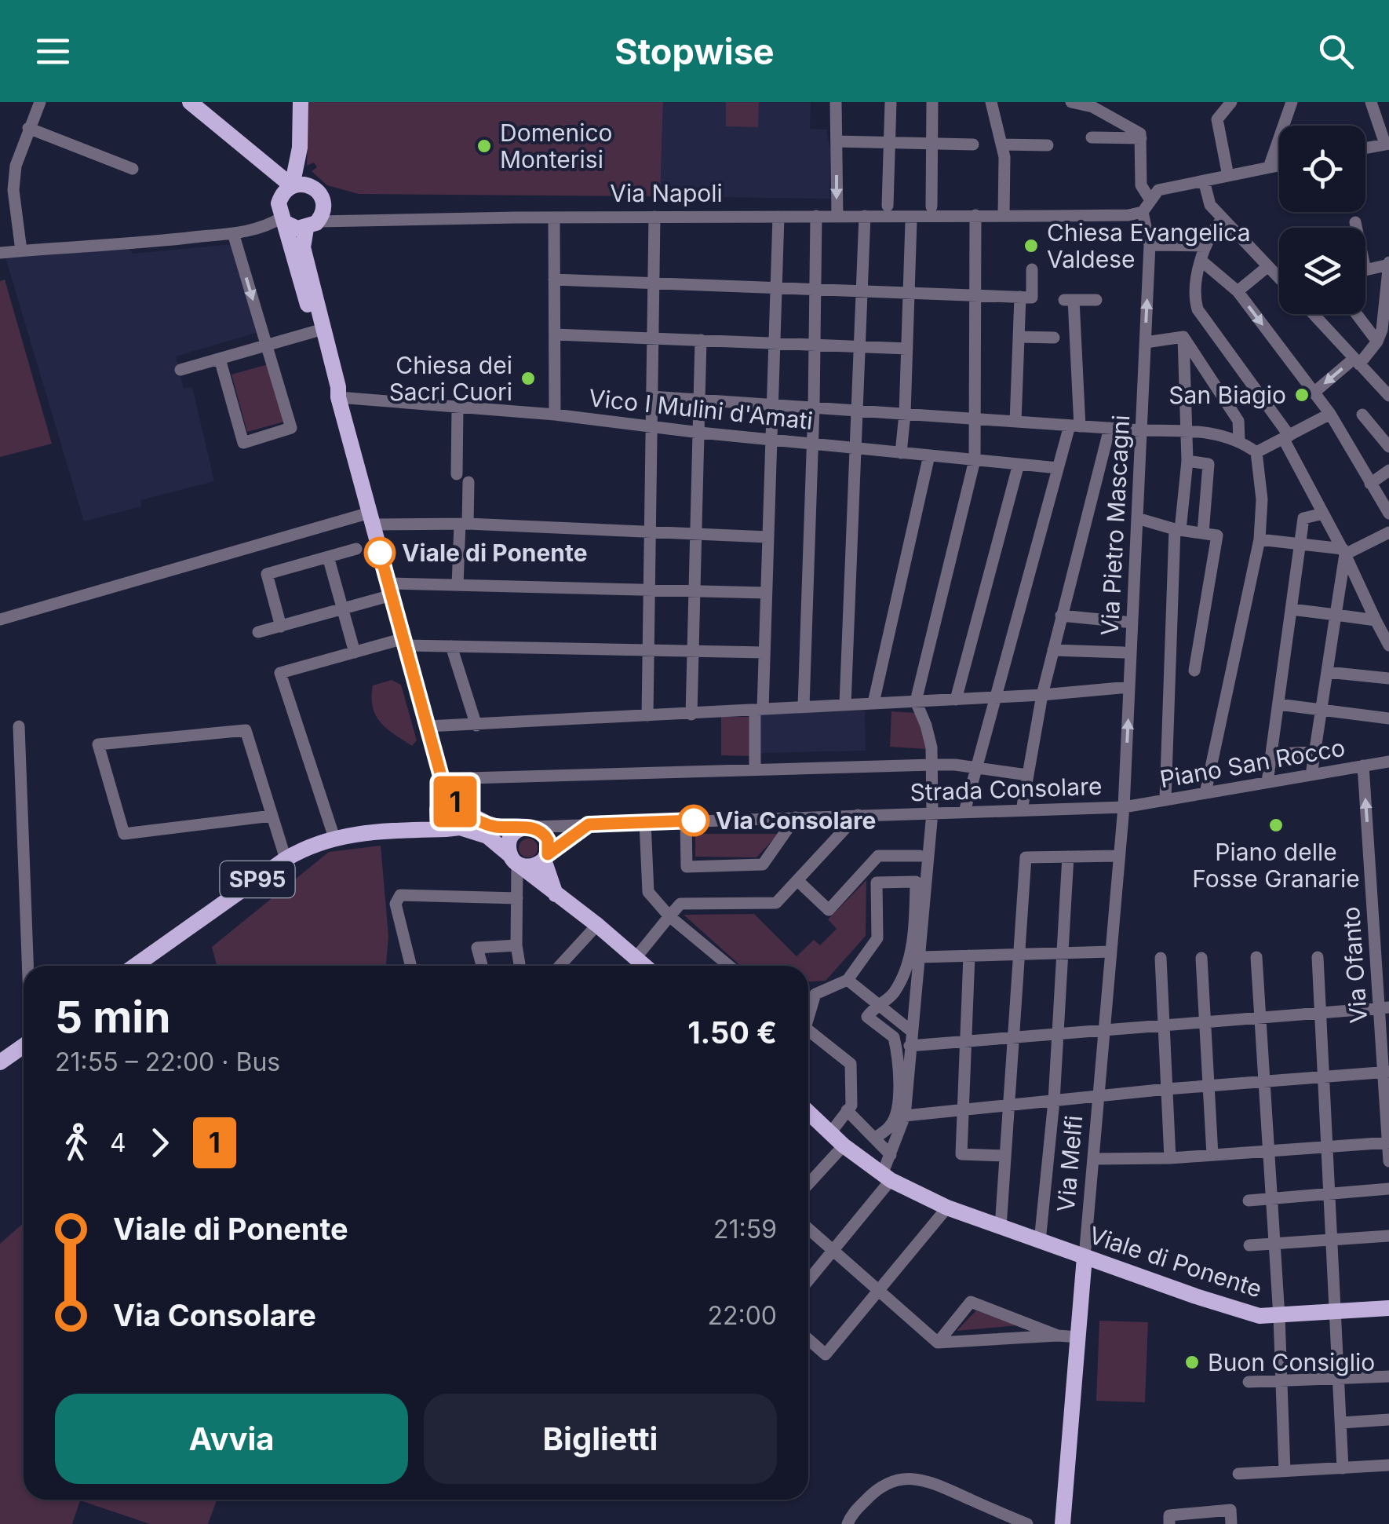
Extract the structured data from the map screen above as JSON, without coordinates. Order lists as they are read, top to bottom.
{
  "streets": {
    "main road": ["SP95", "Via Melfi", "Viale di Ponente"],
    "street": [
      "Via Napoli",
      "Vico I Mulini d'Amati",
      "Via Pietro Mascagni",
      "Piano San Rocco",
      "Strada Consolare",
      "Via Ofanto"
    ]
  },
  "crossings": [
    ["Via Napoli", "Via Pietro Mascagni"],
    ["Via Pietro Mascagni", "Piano San Rocco"],
    ["Via Pietro Mascagni", "Strada Consolare"],
    ["Via Pietro Mascagni", "Via Melfi"],
    ["Piano San Rocco", "Strada Consolare"],
    ["Piano San Rocco", "Via Ofanto"],
    ["Piano San Rocco", "Via Melfi"],
    ["Strada Consolare", "Via Melfi"],
    ["Via Melfi", "Viale di Ponente"]
  ],
  "one_way": ["Via Ofanto"],
  "places": [
    "Domenico Monterisi",
    "Chiesa Evangelica Valdese",
    "Chiesa dei Sacri Cuori",
    "San Biagio",
    "Viale di Ponente",
    "Via Consolare",
    "Piano delle Fosse Granarie",
    "Buon Consiglio"
  ],
  "lines": ["bus line 1"],
  "page": {
    "header": "Stopwise",
    "on_map": "1",
    "heading": ["5 min", "21:55 – 22:00 · Bus", "1.50 €"],
    "legs": ["4", "1"],
    "list": [
      {
        "name": "Viale di Ponente",
        "value": "21:59"
      },
      {
        "name": "Via Consolare",
        "value": "22:00"
      }
    ],
    "buttons": ["Avvia", "Biglietti"]
  }
}
